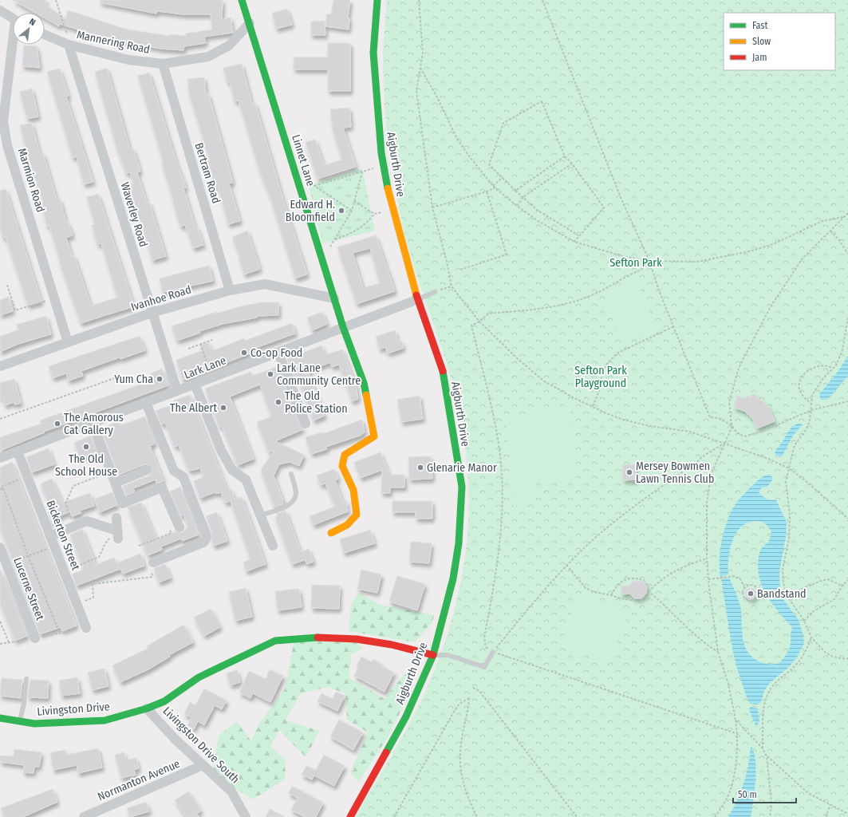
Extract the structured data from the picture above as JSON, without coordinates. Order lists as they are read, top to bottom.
{
  "streets": {
    "street": [
      "Mannering Road",
      "Linnet Lane",
      "Aigburth Drive",
      "Bertram Road",
      "Marmion Road",
      "Waverley Road",
      "Ivanhoe Road",
      "Lark Lane",
      "Bickerton Street",
      "Lucerne Street",
      "Livingston Drive",
      "Livingston Drive South",
      "Normanton Avenue"
    ]
  },
  "crossings": [
    ["Mannering Road", "Linnet Lane"],
    ["Mannering Road", "Bertram Road"],
    ["Mannering Road", "Waverley Road"],
    ["Linnet Lane", "Ivanhoe Road"],
    ["Linnet Lane", "Lark Lane"],
    ["Aigburth Drive", "Lark Lane"],
    ["Aigburth Drive", "Livingston Drive"],
    ["Bertram Road", "Ivanhoe Road"],
    ["Marmion Road", "Ivanhoe Road"],
    ["Waverley Road", "Ivanhoe Road"],
    ["Waverley Road", "Lark Lane"],
    ["Lark Lane", "Bickerton Street"],
    ["Livingston Drive", "Livingston Drive South"],
    ["Livingston Drive South", "Normanton Avenue"]
  ],
  "parks": ["Sefton Park", "Sefton Park Playground"],
  "places": [
    "Edward H. Bloomfield",
    "Co-op Food",
    "Lark Lane Community Centre",
    "Yum Cha",
    "The Old Police Station",
    "The Albert",
    "The Amorous Cat Gallery",
    "The Old School House",
    "Glenarie Manor",
    "Mersey Bowmen Lawn Tennis Club",
    "Bandstand"
  ],
  "legend": ["Fast", "Slow", "Jam"],
  "scale_bar": "50 m",
  "north": "top right"
}
